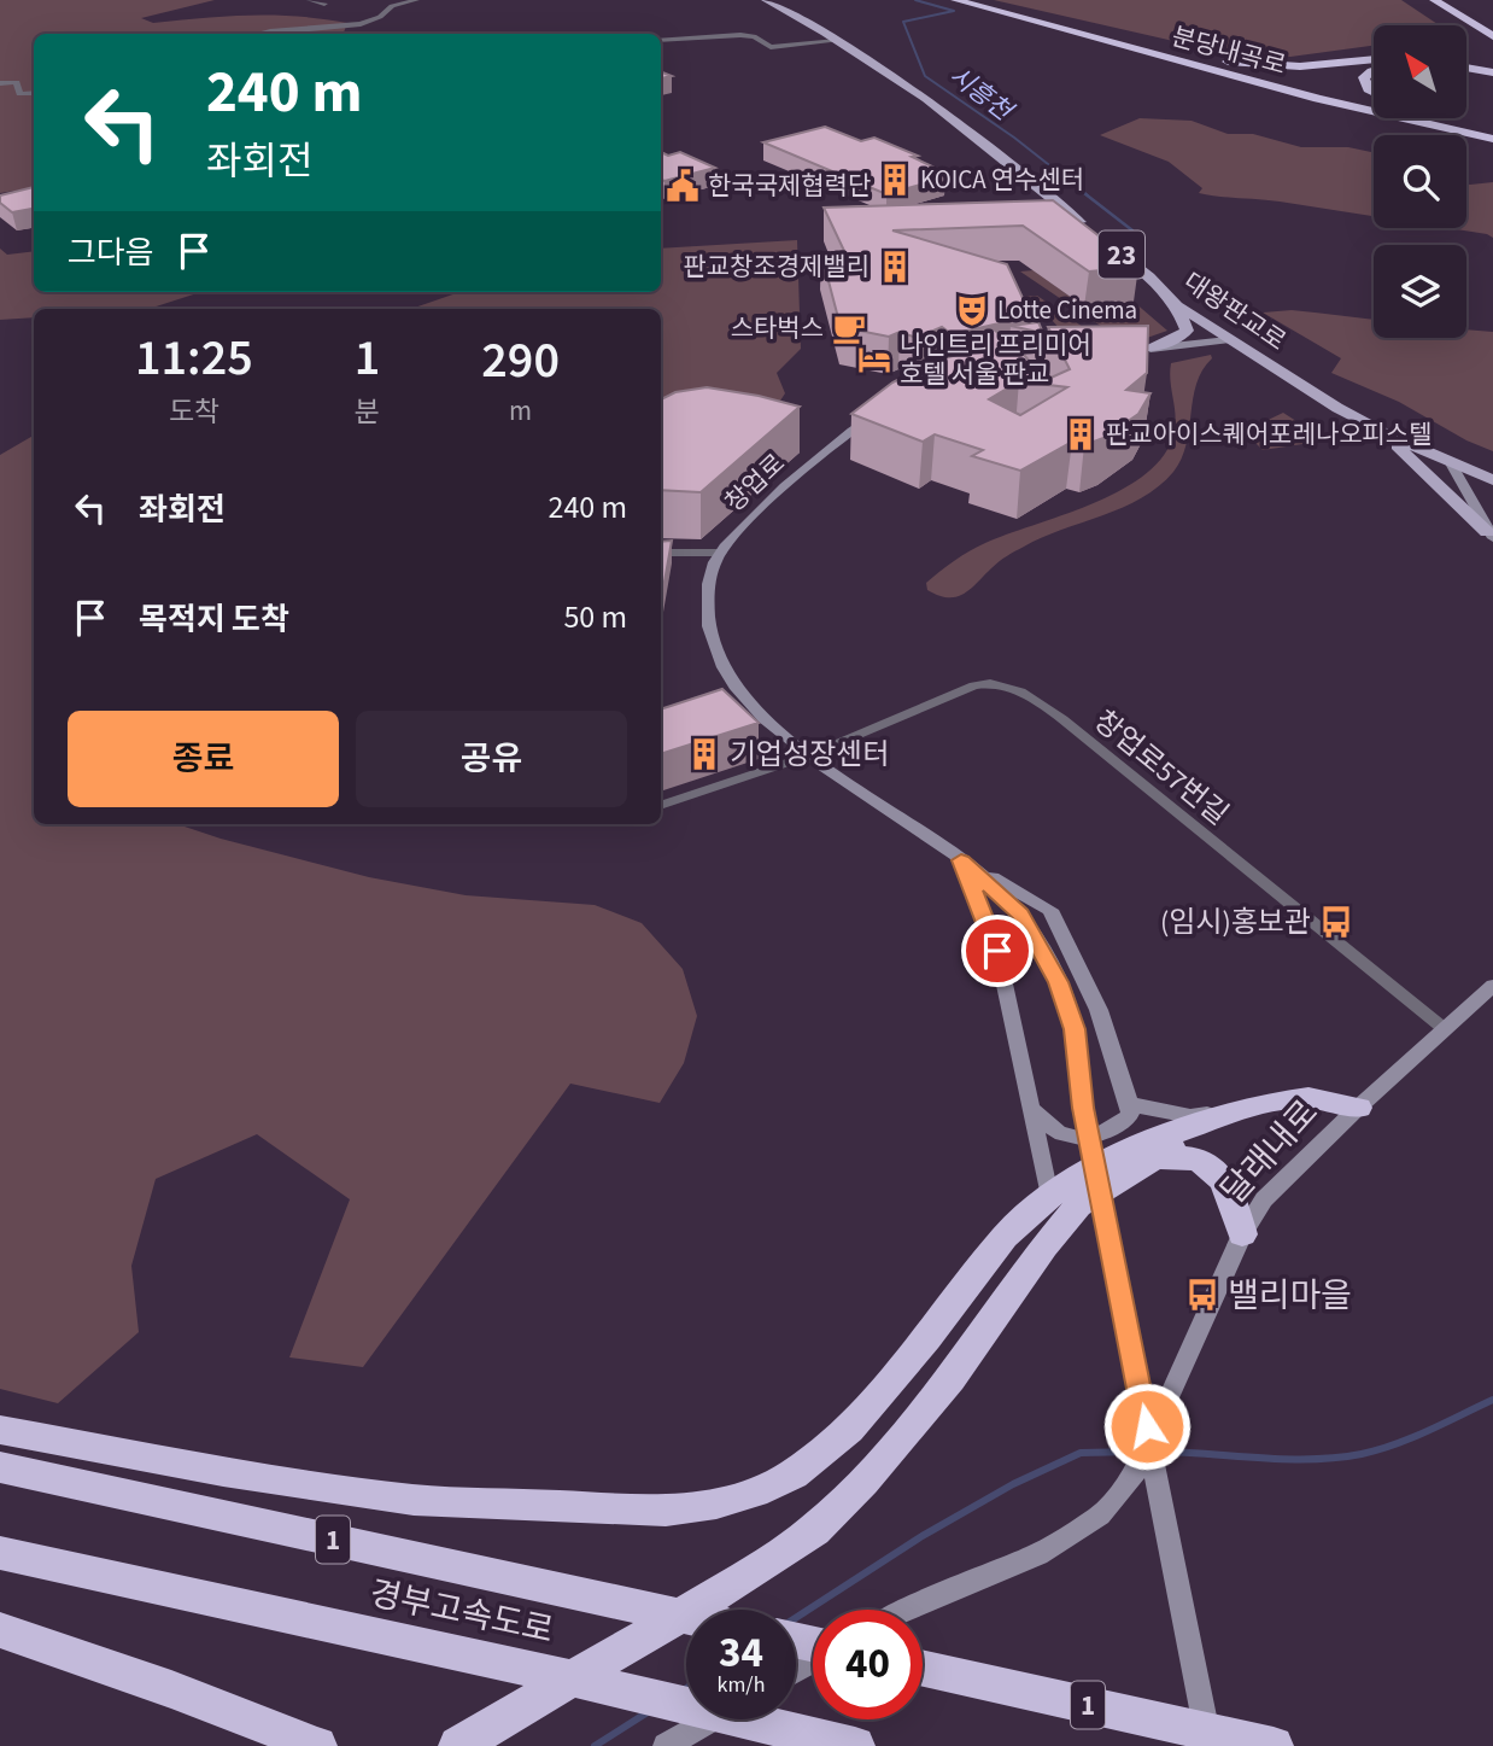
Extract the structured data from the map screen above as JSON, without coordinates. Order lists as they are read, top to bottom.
{
  "streets": {
    "highway": ["분당내곡로", "1", "경부고속도로"],
    "main road": ["23", "대왕판교로"],
    "street": ["창업로", "창업로57번길", "달래내로"]
  },
  "crossings": [
    ["창업로", "창업로57번길"],
    ["창업로57번길", "달래내로"]
  ],
  "water": ["시흥천"],
  "places": {
    "building": [
      "KOICA 연수센터",
      "판교창조경제밸리",
      "판교아이스퀘어포레나오피스텔",
      "기업성장센터"
    ],
    "public building": ["한국국제협력단"],
    "theatre": ["Lotte Cinema"],
    "cafe": ["스타벅스"],
    "hotel": ["나인트리 프리미어 호텔 서울 판교"],
    "bus stop": ["(임시)홍보관", "밸리마을"]
  },
  "north": "top left",
  "page": {
    "turn": ["240 m", "좌회전"],
    "then": "그다음",
    "eta": [
      "11:25",
      "도착",
      "1",
      "분",
      "290",
      "m"
    ],
    "list": [
      {
        "name": "좌회전",
        "value": "240 m"
      },
      {
        "name": "목적지 도착",
        "value": "50 m"
      }
    ],
    "buttons": ["종료", "공유"],
    "speed": "34 km/h",
    "limit": "40"
  }
}
